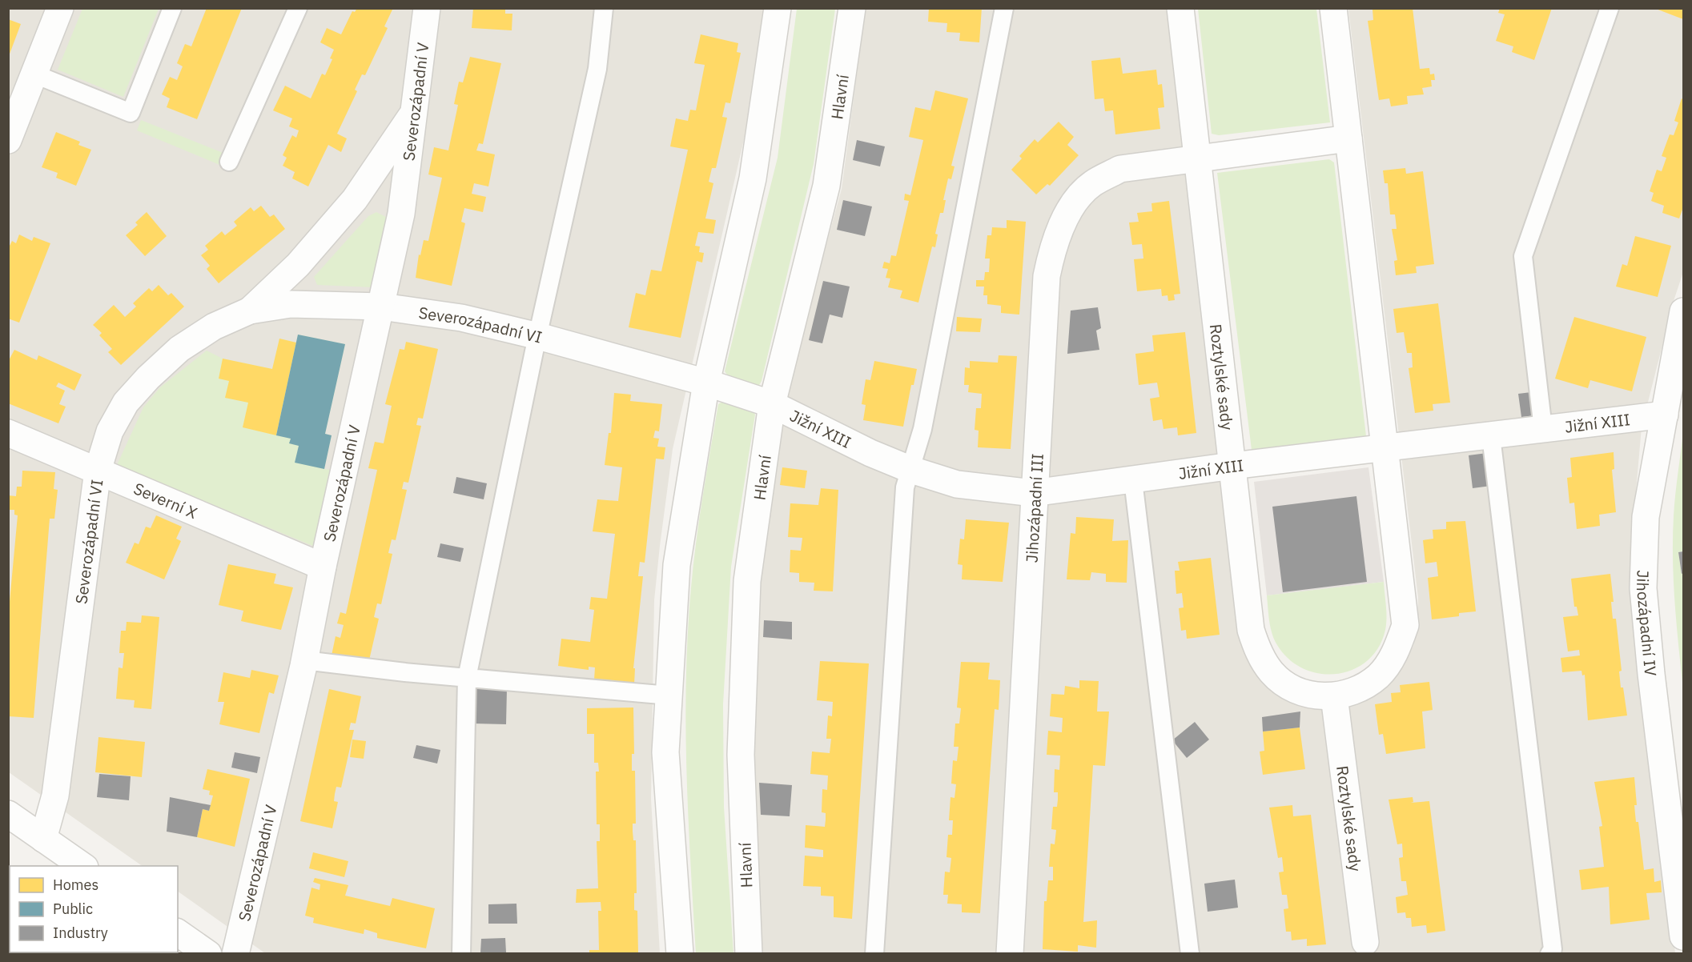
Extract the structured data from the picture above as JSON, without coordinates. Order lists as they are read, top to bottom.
{
  "streets": {
    "street": [
      "Hlavní",
      "Severozápadní V",
      "Severozápadní VI",
      "Roztylské sady",
      "Jižní XIII",
      "Severní X",
      "Jihozápadní III",
      "Jihozápadní IV"
    ]
  },
  "crossings": [
    ["Hlavní", "Severozápadní VI"],
    ["Hlavní", "Jižní XIII"],
    ["Severozápadní V", "Severozápadní VI"],
    ["Severozápadní V", "Severní X"],
    ["Severozápadní VI", "Jižní XIII"],
    ["Severozápadní VI", "Severní X"],
    ["Roztylské sady", "Jižní XIII"],
    ["Roztylské sady", "Jihozápadní III"],
    ["Jižní XIII", "Jihozápadní III"],
    ["Jižní XIII", "Jihozápadní IV"]
  ],
  "legend": ["Homes", "Public", "Industry"]
}
